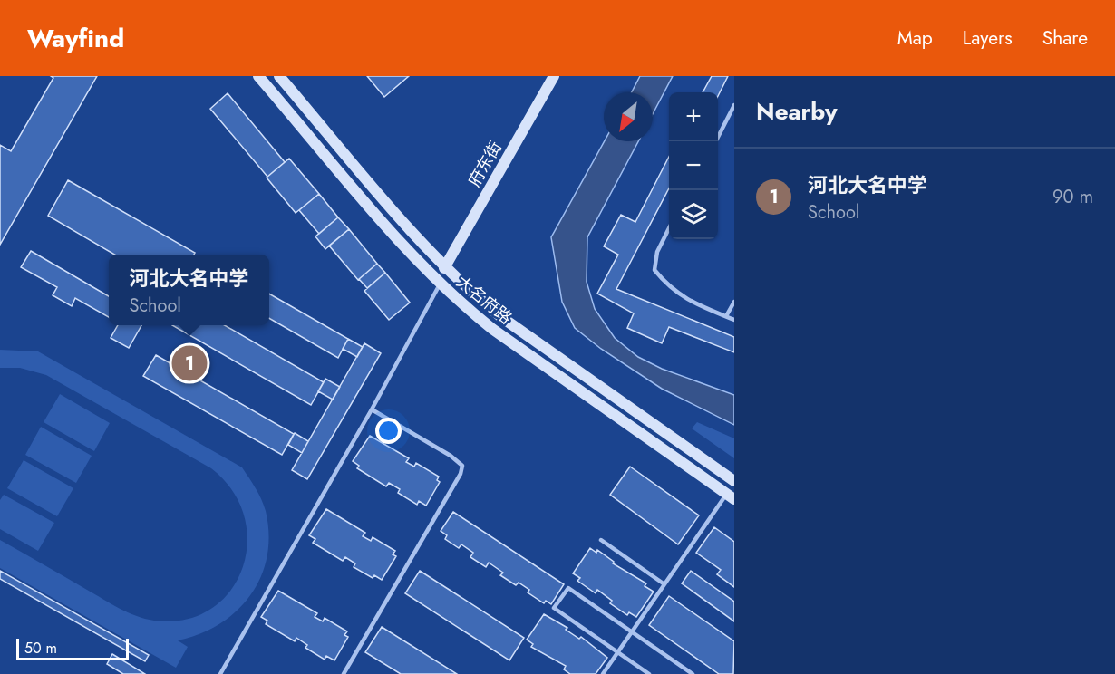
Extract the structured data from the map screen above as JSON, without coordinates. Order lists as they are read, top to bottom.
{
  "streets": {
    "street": ["府东街", "大名府路"]
  },
  "crossings": [
    ["府东街", "大名府路"]
  ],
  "scale_bar": "50 m",
  "north": "bottom left",
  "page": {
    "header": "Wayfind",
    "nav": ["Map", "Layers", "Share"],
    "heading": "Nearby",
    "map_buttons": ["+", "−"],
    "list": [
      {
        "mark": "1",
        "name": "河北大名中学",
        "note": "School",
        "value": "90 m"
      }
    ],
    "popup": ["河北大名中学", "School"],
    "pins": "1",
    "scale": "50 m"
  }
}
